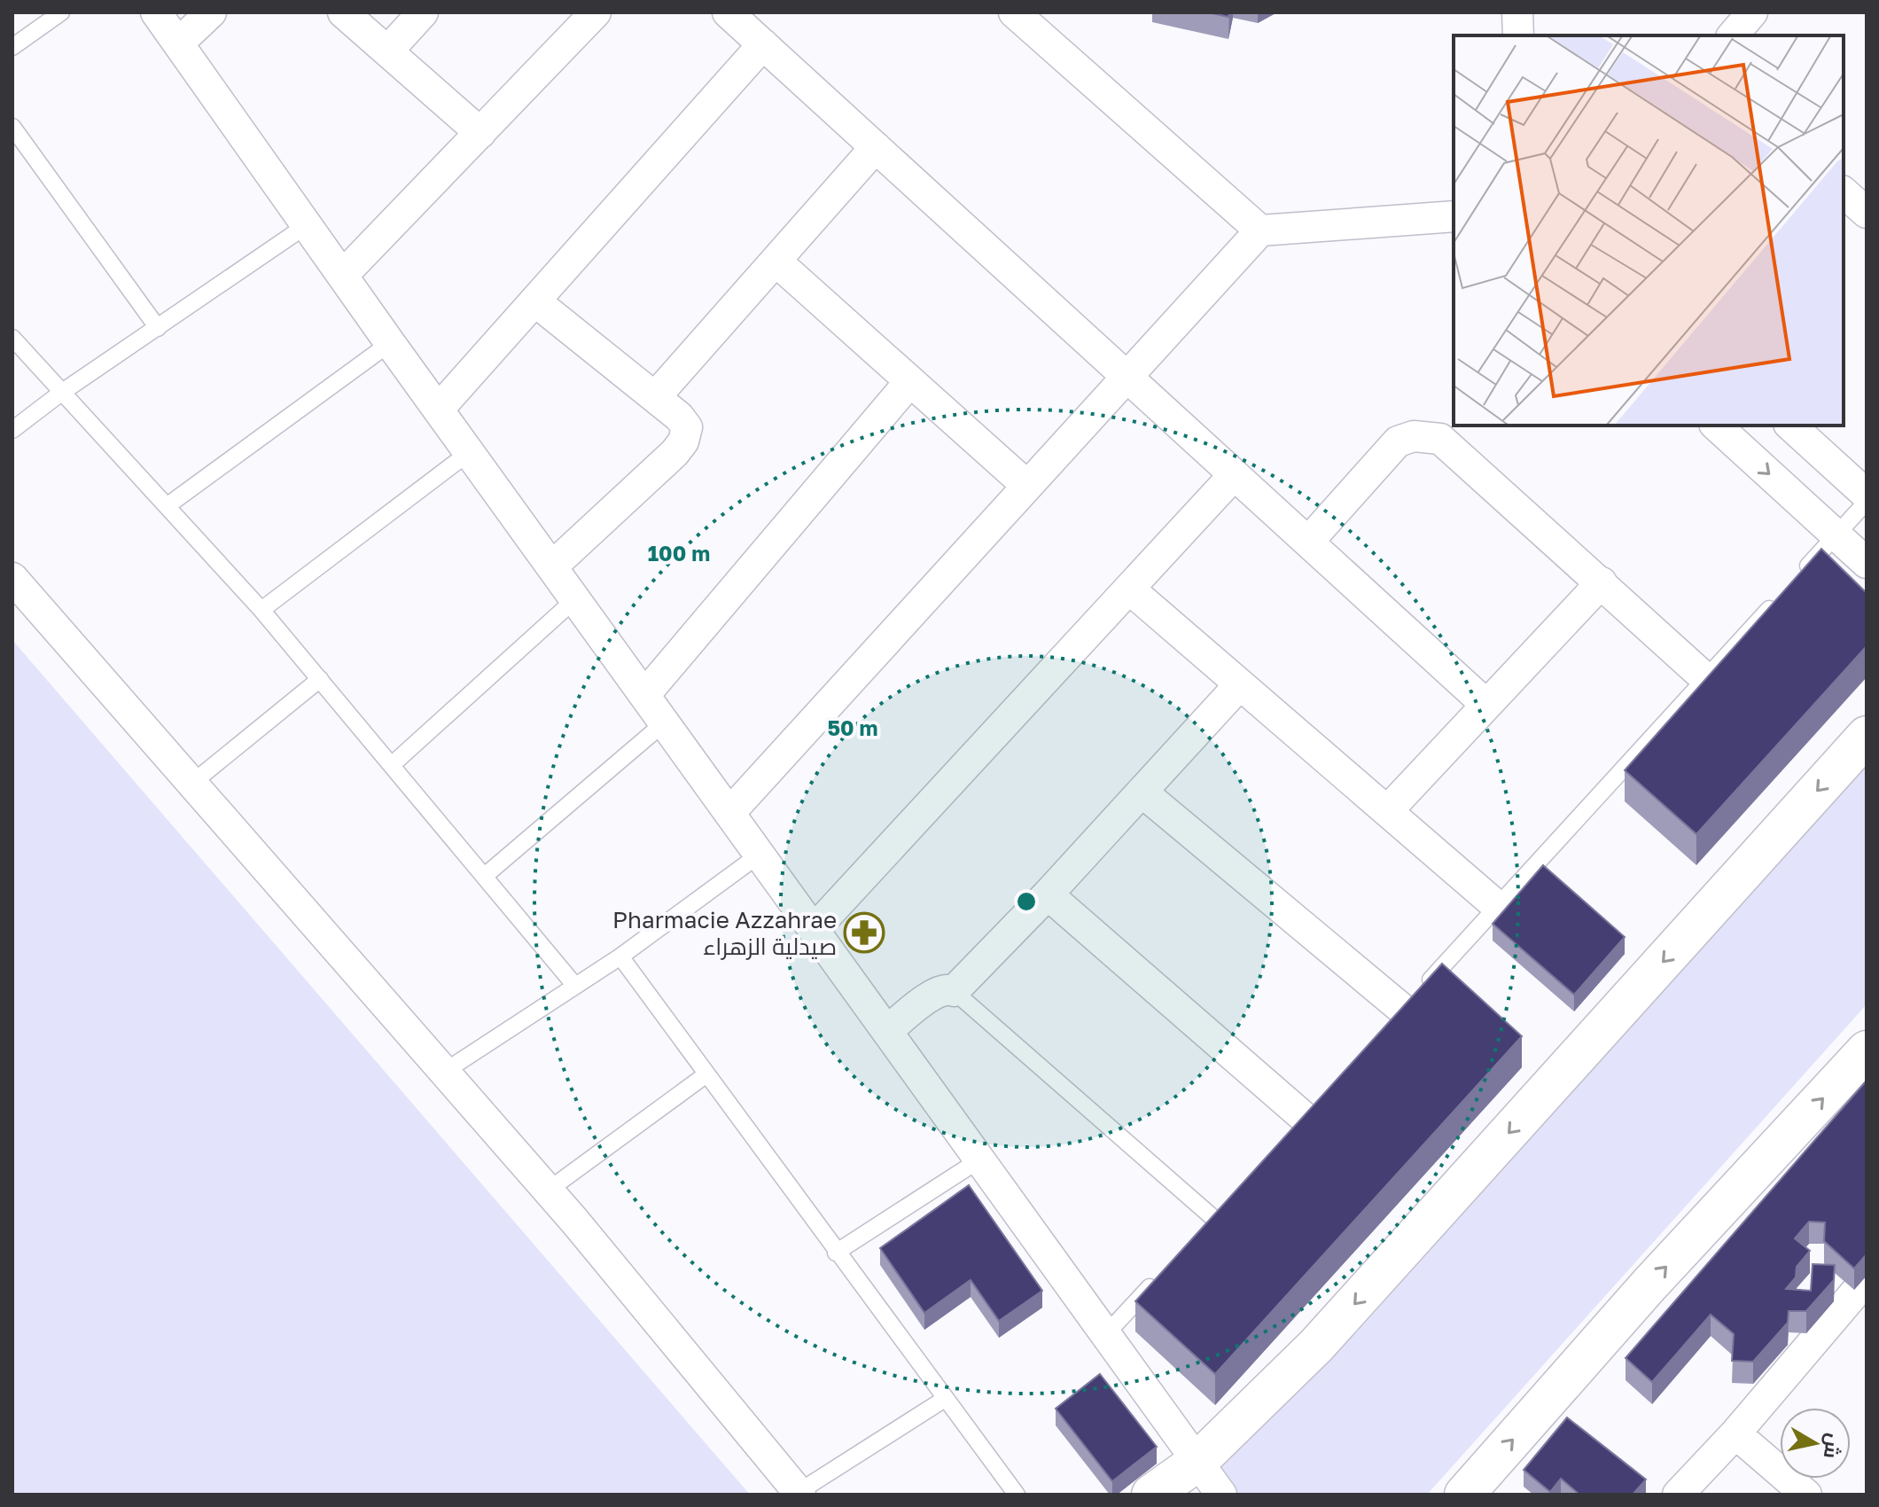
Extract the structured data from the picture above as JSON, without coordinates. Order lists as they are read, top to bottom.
{
  "places": {
    "pharmacy": ["Pharmacie Azzahrae صيدلية الزهراء"]
  },
  "north": "right",
  "rings": ["100 m", "50 m"]
}
